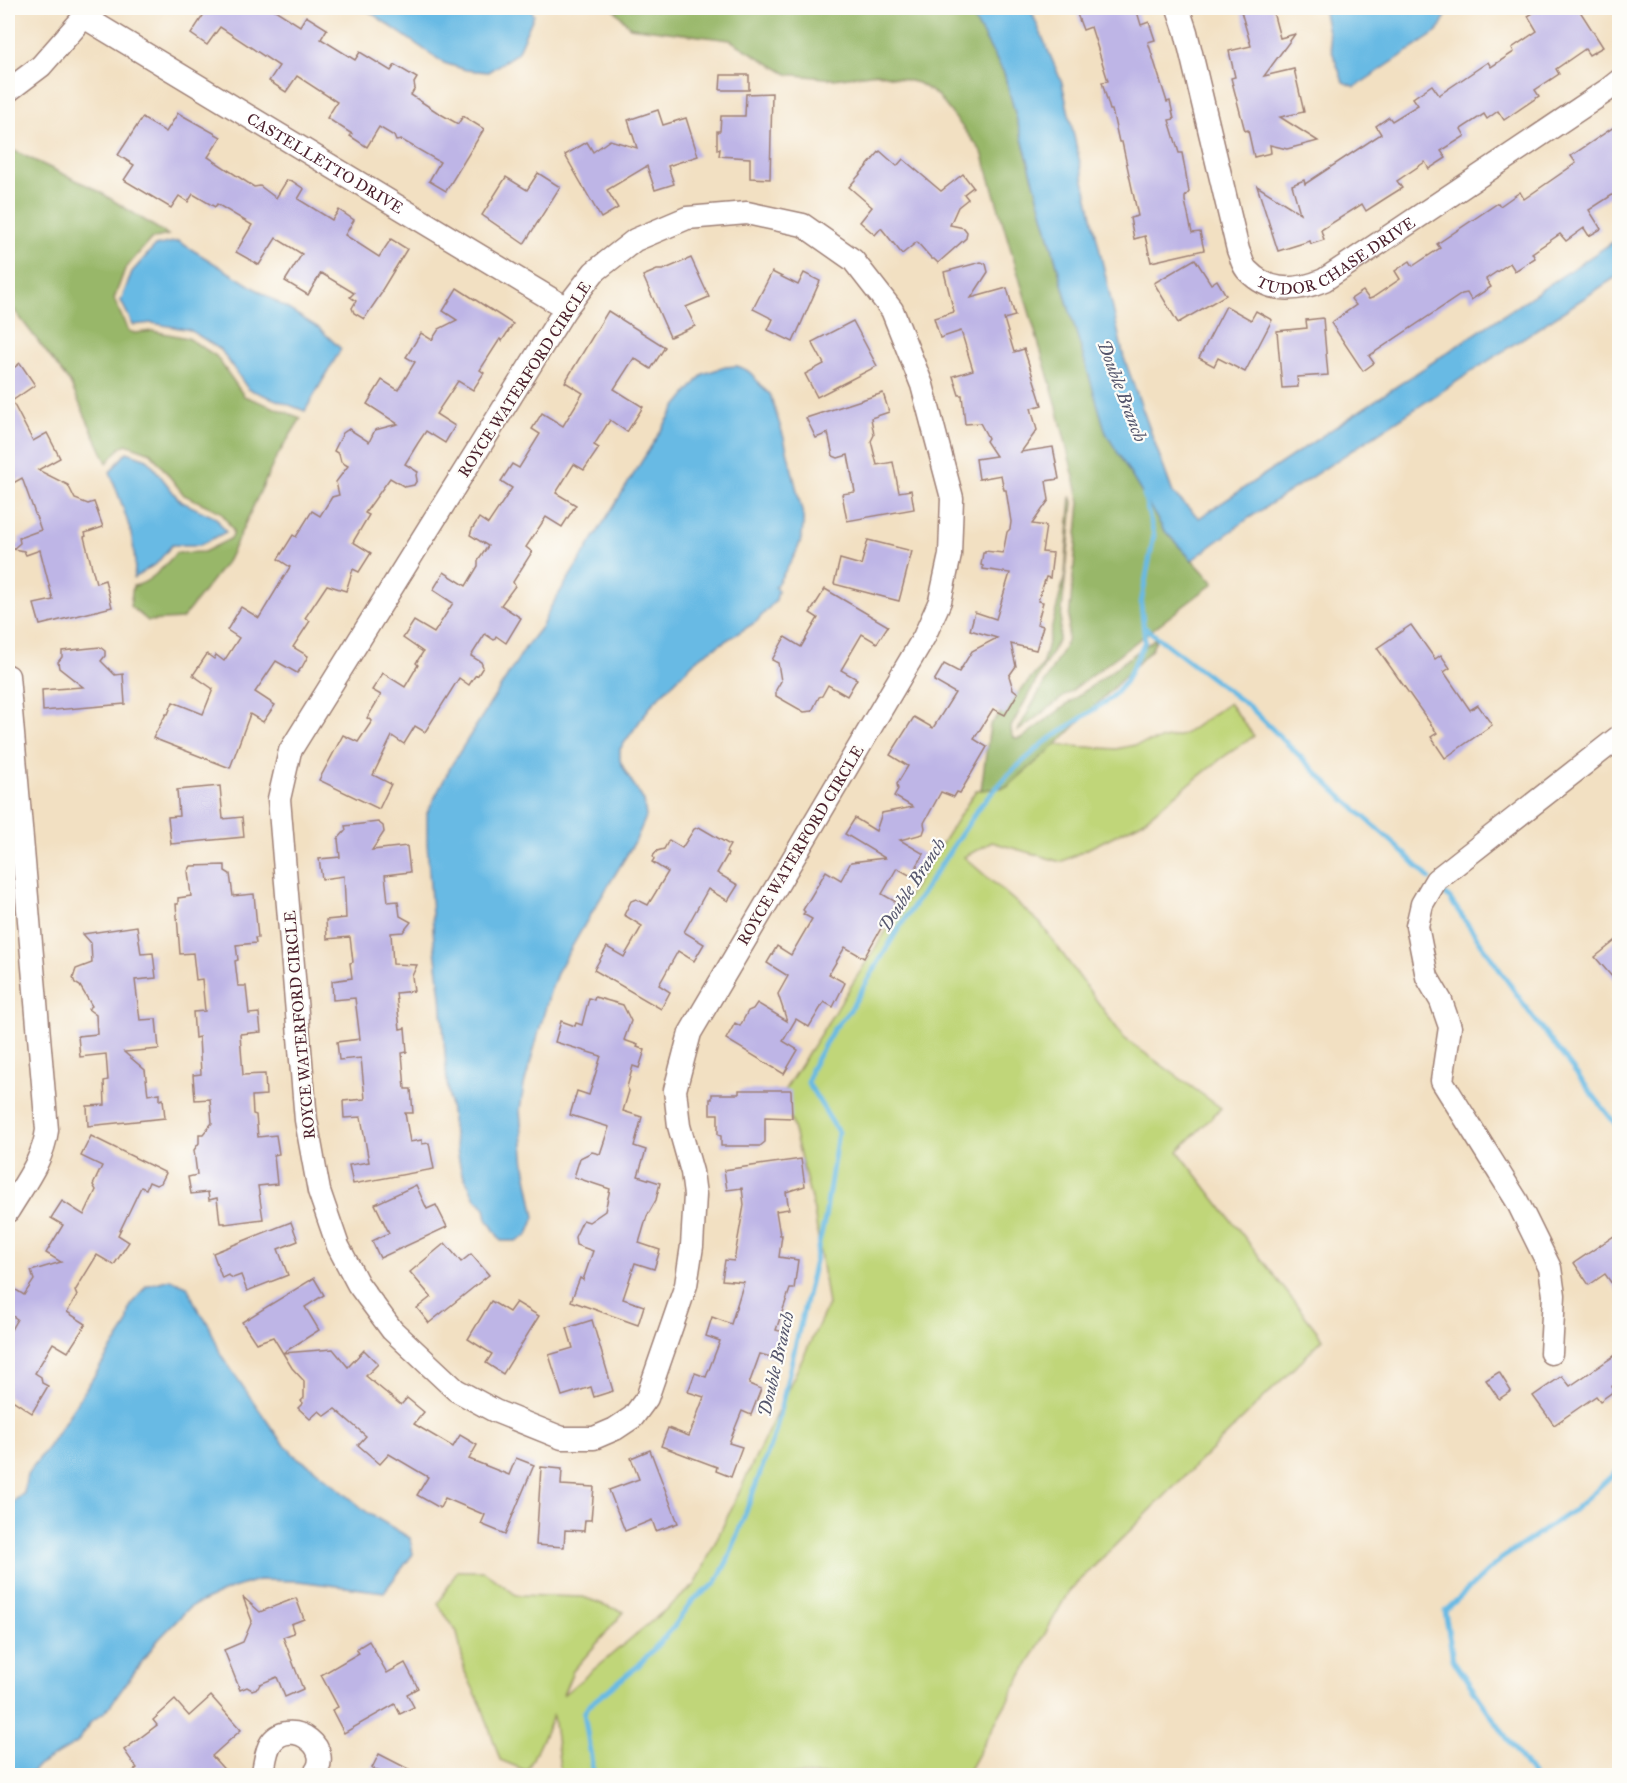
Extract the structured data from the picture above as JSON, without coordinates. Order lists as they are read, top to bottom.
{
  "streets": {
    "street": ["CASTELLETTO DRIVE", "TUDOR CHASE DRIVE", "ROYCE WATERFORD CIRCLE"]
  },
  "crossings": [
    ["CASTELLETTO DRIVE", "ROYCE WATERFORD CIRCLE"]
  ],
  "water": ["Double Branch"]
}
